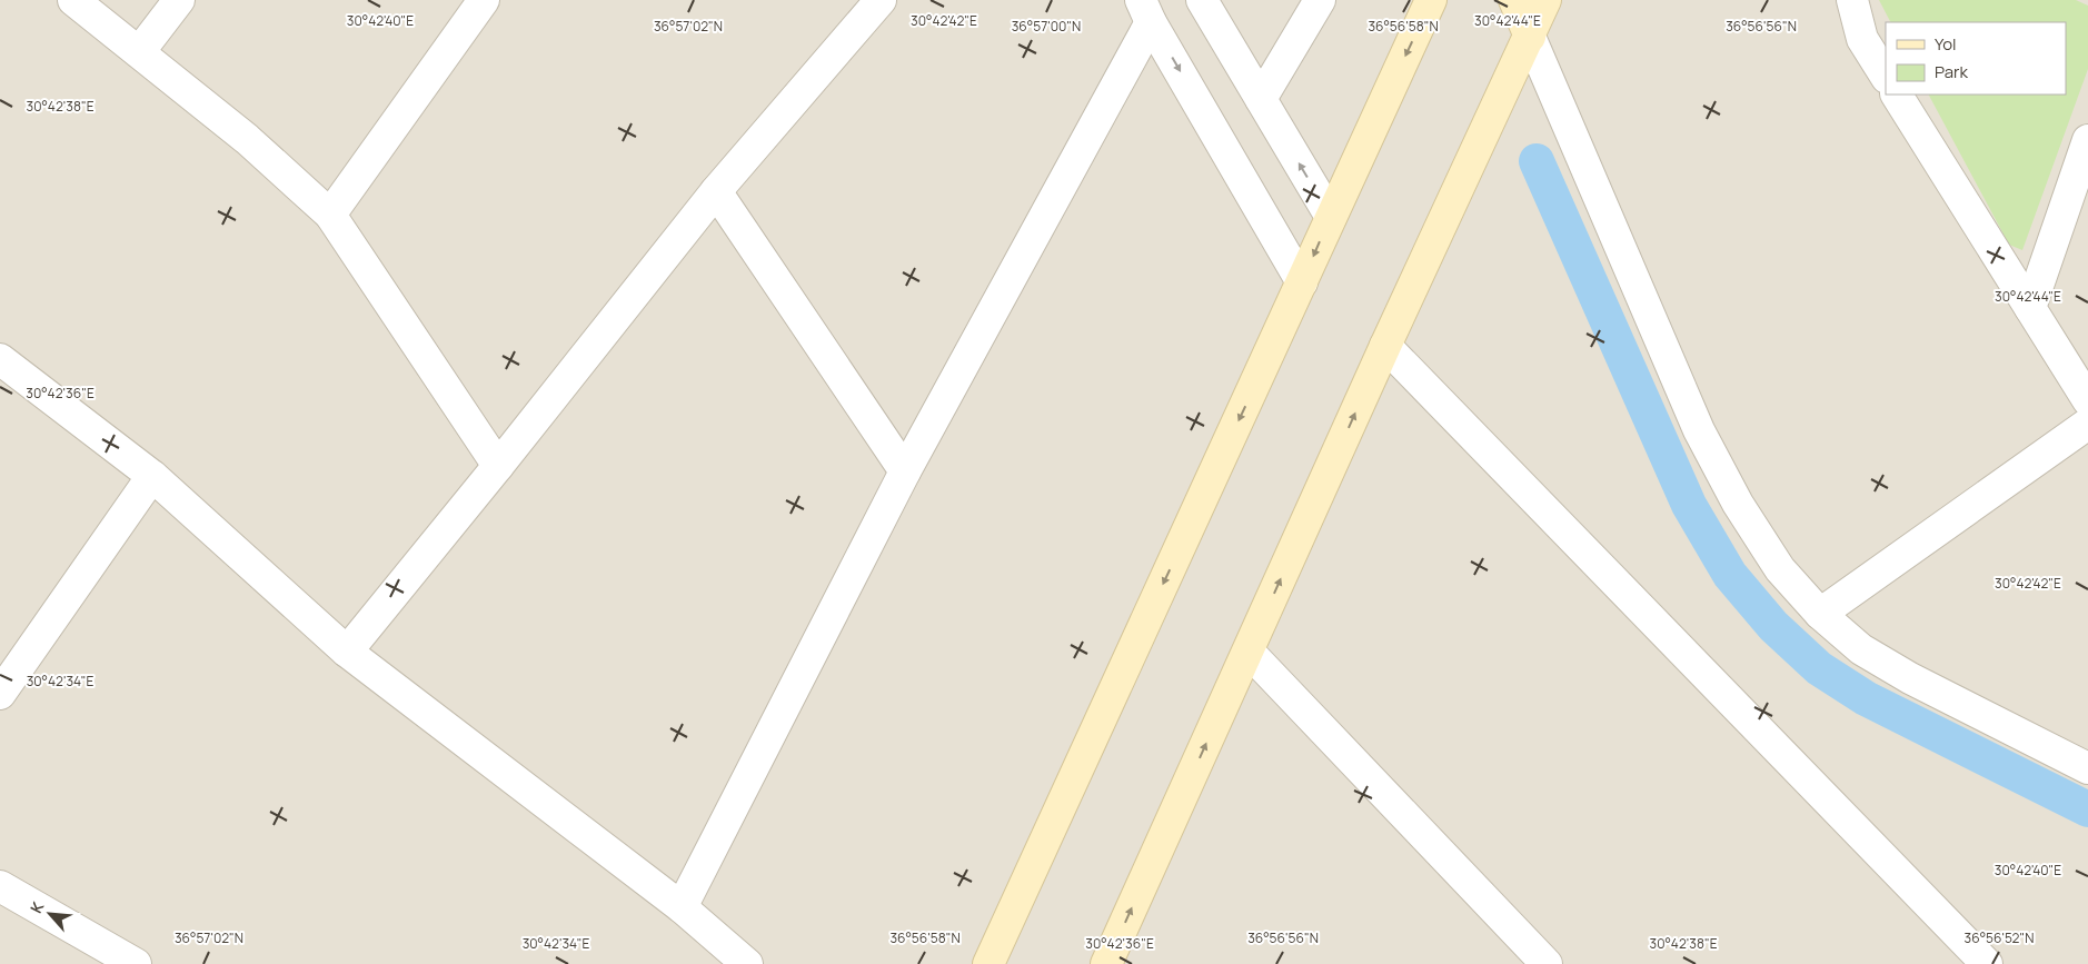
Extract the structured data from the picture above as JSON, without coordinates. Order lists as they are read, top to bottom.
{
  "legend": ["Yol", "Park"],
  "north": "top left",
  "coordinates": [
    "30°42'40\"E",
    "30°42'42\"E",
    "30°42'44\"E",
    "36°57'02\"N",
    "36°57'00\"N",
    "36°56'58\"N",
    "36°56'56\"N",
    "30°42'38\"E",
    "30°42'36\"E",
    "30°42'34\"E",
    "36°56'52\"N"
  ]
}
